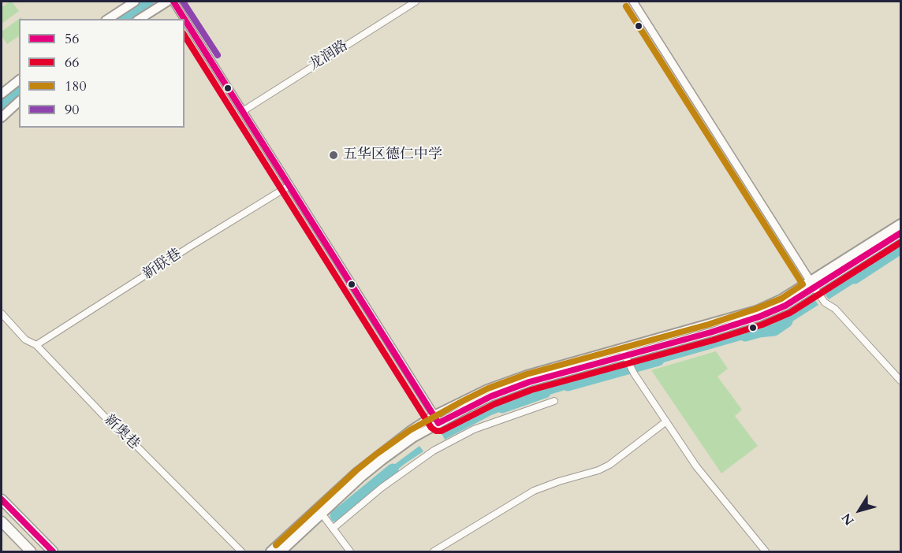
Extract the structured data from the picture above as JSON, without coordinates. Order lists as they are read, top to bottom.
{
  "streets": {
    "street": ["龙润路", "新联巷", "新奥巷"]
  },
  "crossings": [
    ["新联巷", "新奥巷"]
  ],
  "places": ["五华区德仁中学"],
  "lines": [
    "transit line 56",
    "transit line 90",
    "transit line 180",
    "transit line 66"
  ],
  "legend": [
    "56",
    "66",
    "180",
    "90"
  ],
  "north": "bottom left"
}
